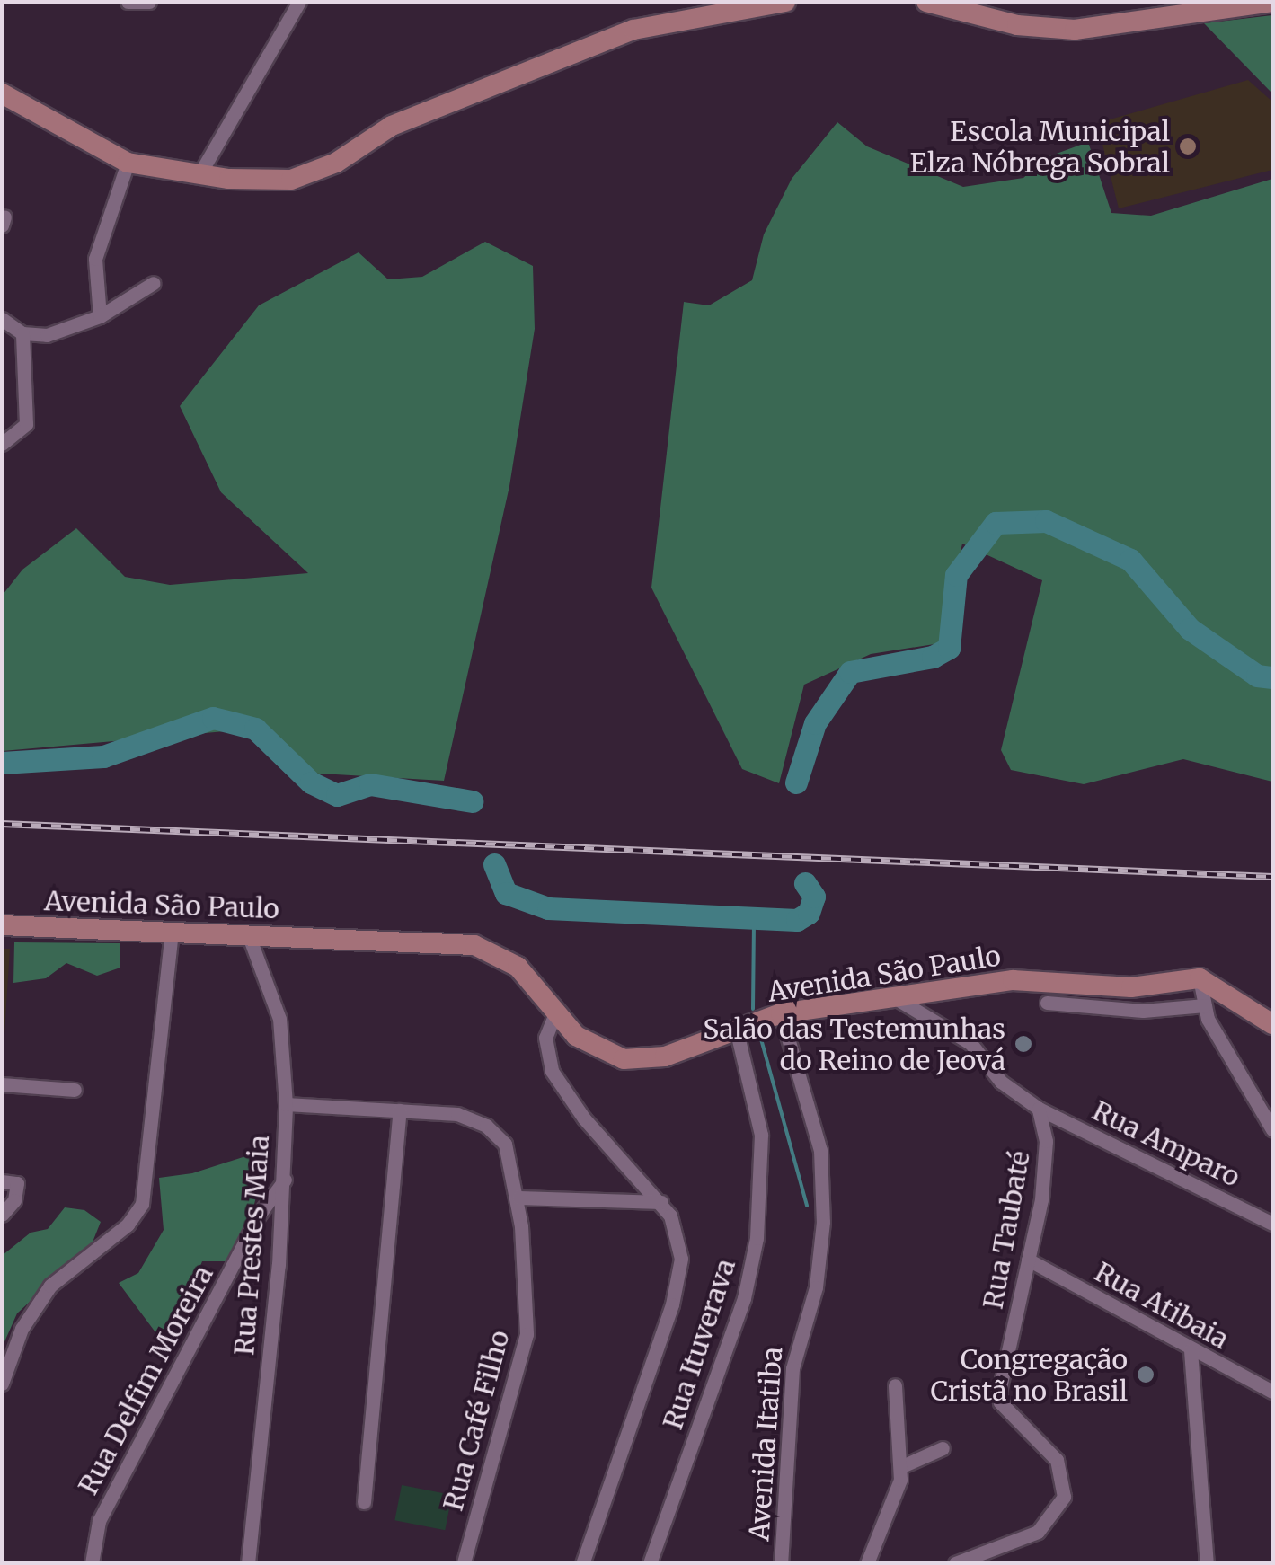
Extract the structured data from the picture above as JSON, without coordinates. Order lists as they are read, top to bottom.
{
  "streets": {
    "main road": ["Avenida São Paulo"],
    "street": [
      "Rua Amparo",
      "Rua Taubaté",
      "Rua Prestes Maia",
      "Rua Atibaia",
      "Rua Ituverava",
      "Rua Delfim Moreira",
      "Rua Café Filho",
      "Avenida Itatiba"
    ]
  },
  "crossings": [
    ["Avenida São Paulo", "Rua Prestes Maia"],
    ["Avenida São Paulo", "Rua Ituverava"],
    ["Avenida São Paulo", "Avenida Itatiba"],
    ["Rua Amparo", "Rua Taubaté"],
    ["Rua Taubaté", "Rua Atibaia"],
    ["Rua Prestes Maia", "Rua Delfim Moreira"],
    ["Rua Prestes Maia", "Rua Café Filho"]
  ],
  "places": ["Escola Municipal Elza Nóbrega Sobral", "Salão das Testemunhas do Reino de Jeová", "Congregação Cristã no Brasil"]
}
